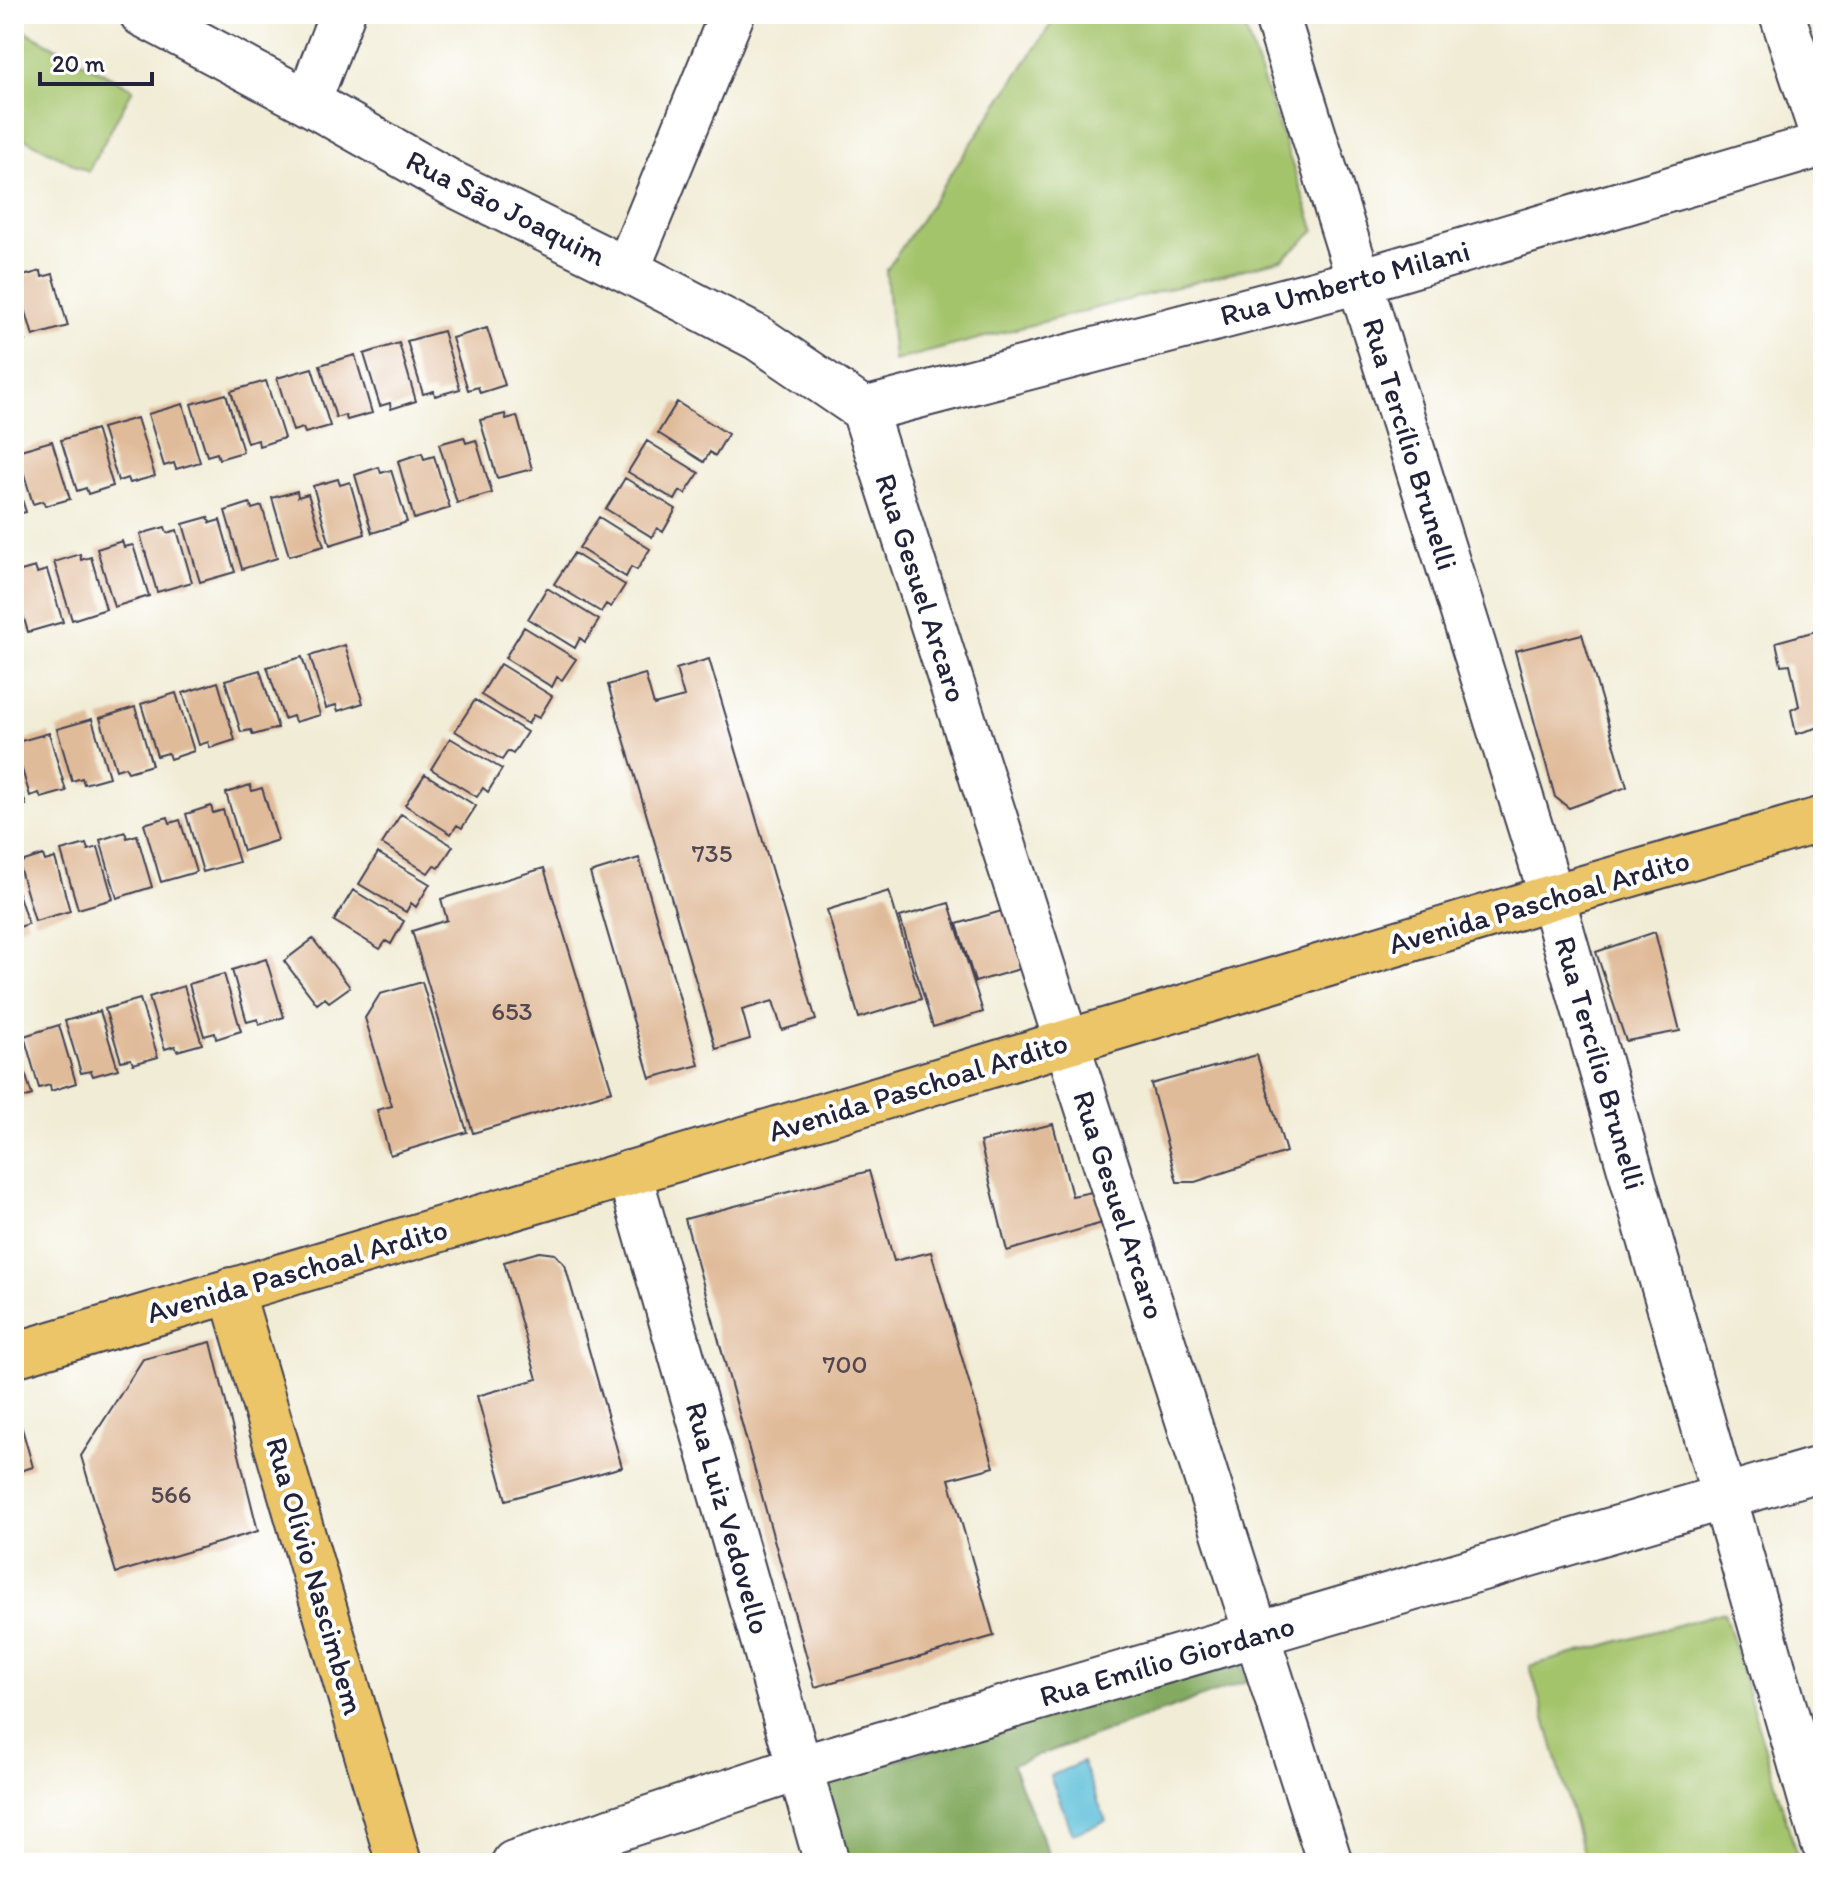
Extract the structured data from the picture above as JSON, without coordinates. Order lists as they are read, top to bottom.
{
  "streets": {
    "main road": ["Avenida Paschoal Ardito", "Rua Olívio Nascimbem"],
    "street": [
      "Rua São Joaquim",
      "Rua Umberto Milani",
      "Rua Tercílio Brunelli",
      "Rua Gesuel Arcaro",
      "Rua Luiz Vedovello",
      "Rua Emílio Giordano"
    ]
  },
  "crossings": [
    ["Rua São Joaquim", "Rua Umberto Milani"],
    ["Rua São Joaquim", "Rua Gesuel Arcaro"],
    ["Rua Umberto Milani", "Rua Tercílio Brunelli"],
    ["Rua Umberto Milani", "Rua Gesuel Arcaro"],
    ["Rua Tercílio Brunelli", "Avenida Paschoal Ardito"],
    ["Rua Tercílio Brunelli", "Rua Emílio Giordano"],
    ["Rua Gesuel Arcaro", "Avenida Paschoal Ardito"],
    ["Rua Gesuel Arcaro", "Rua Emílio Giordano"],
    ["Avenida Paschoal Ardito", "Rua Luiz Vedovello"],
    ["Avenida Paschoal Ardito", "Rua Olívio Nascimbem"],
    ["Rua Luiz Vedovello", "Rua Emílio Giordano"]
  ],
  "house_numbers": [
    "735",
    "653",
    "700",
    "566"
  ],
  "scale_bar": "20 m"
}
